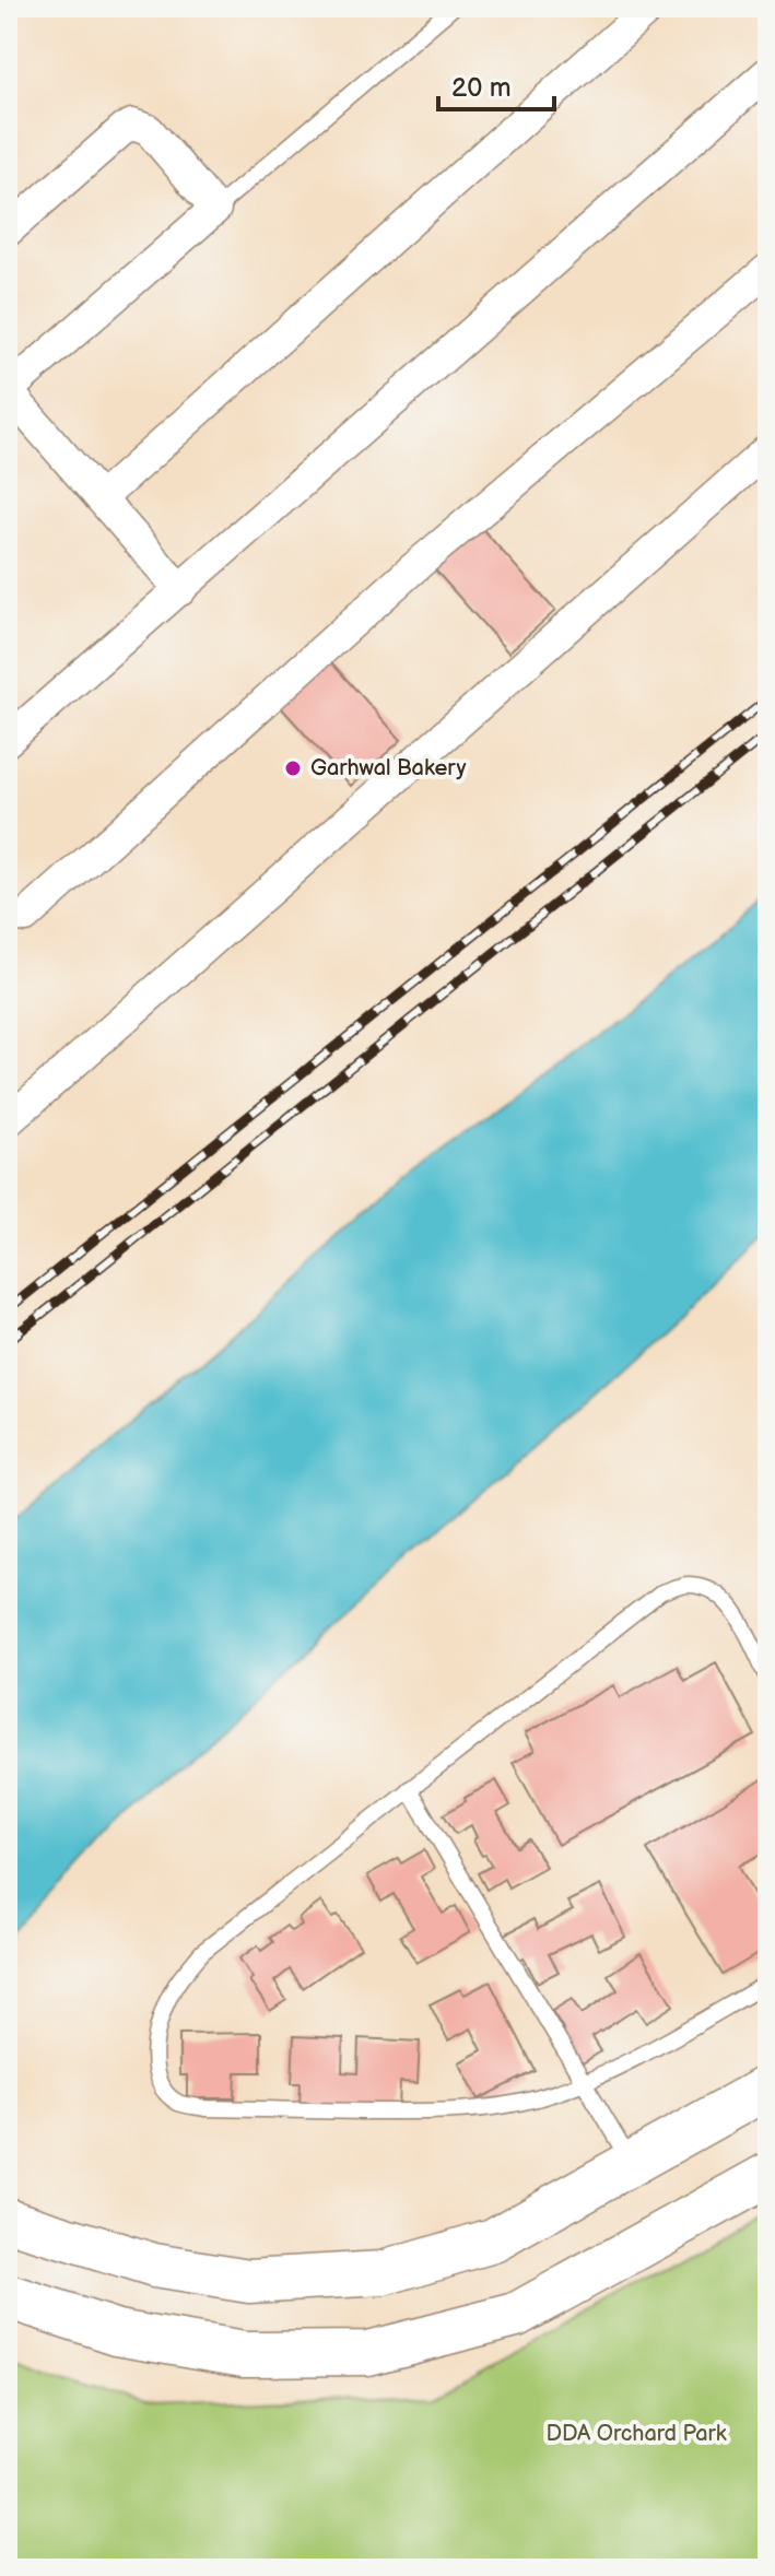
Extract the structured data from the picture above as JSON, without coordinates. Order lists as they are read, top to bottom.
{
  "parks": ["DDA Orchard Park"],
  "places": ["Garhwal Bakery"],
  "scale_bar": "20 m"
}
